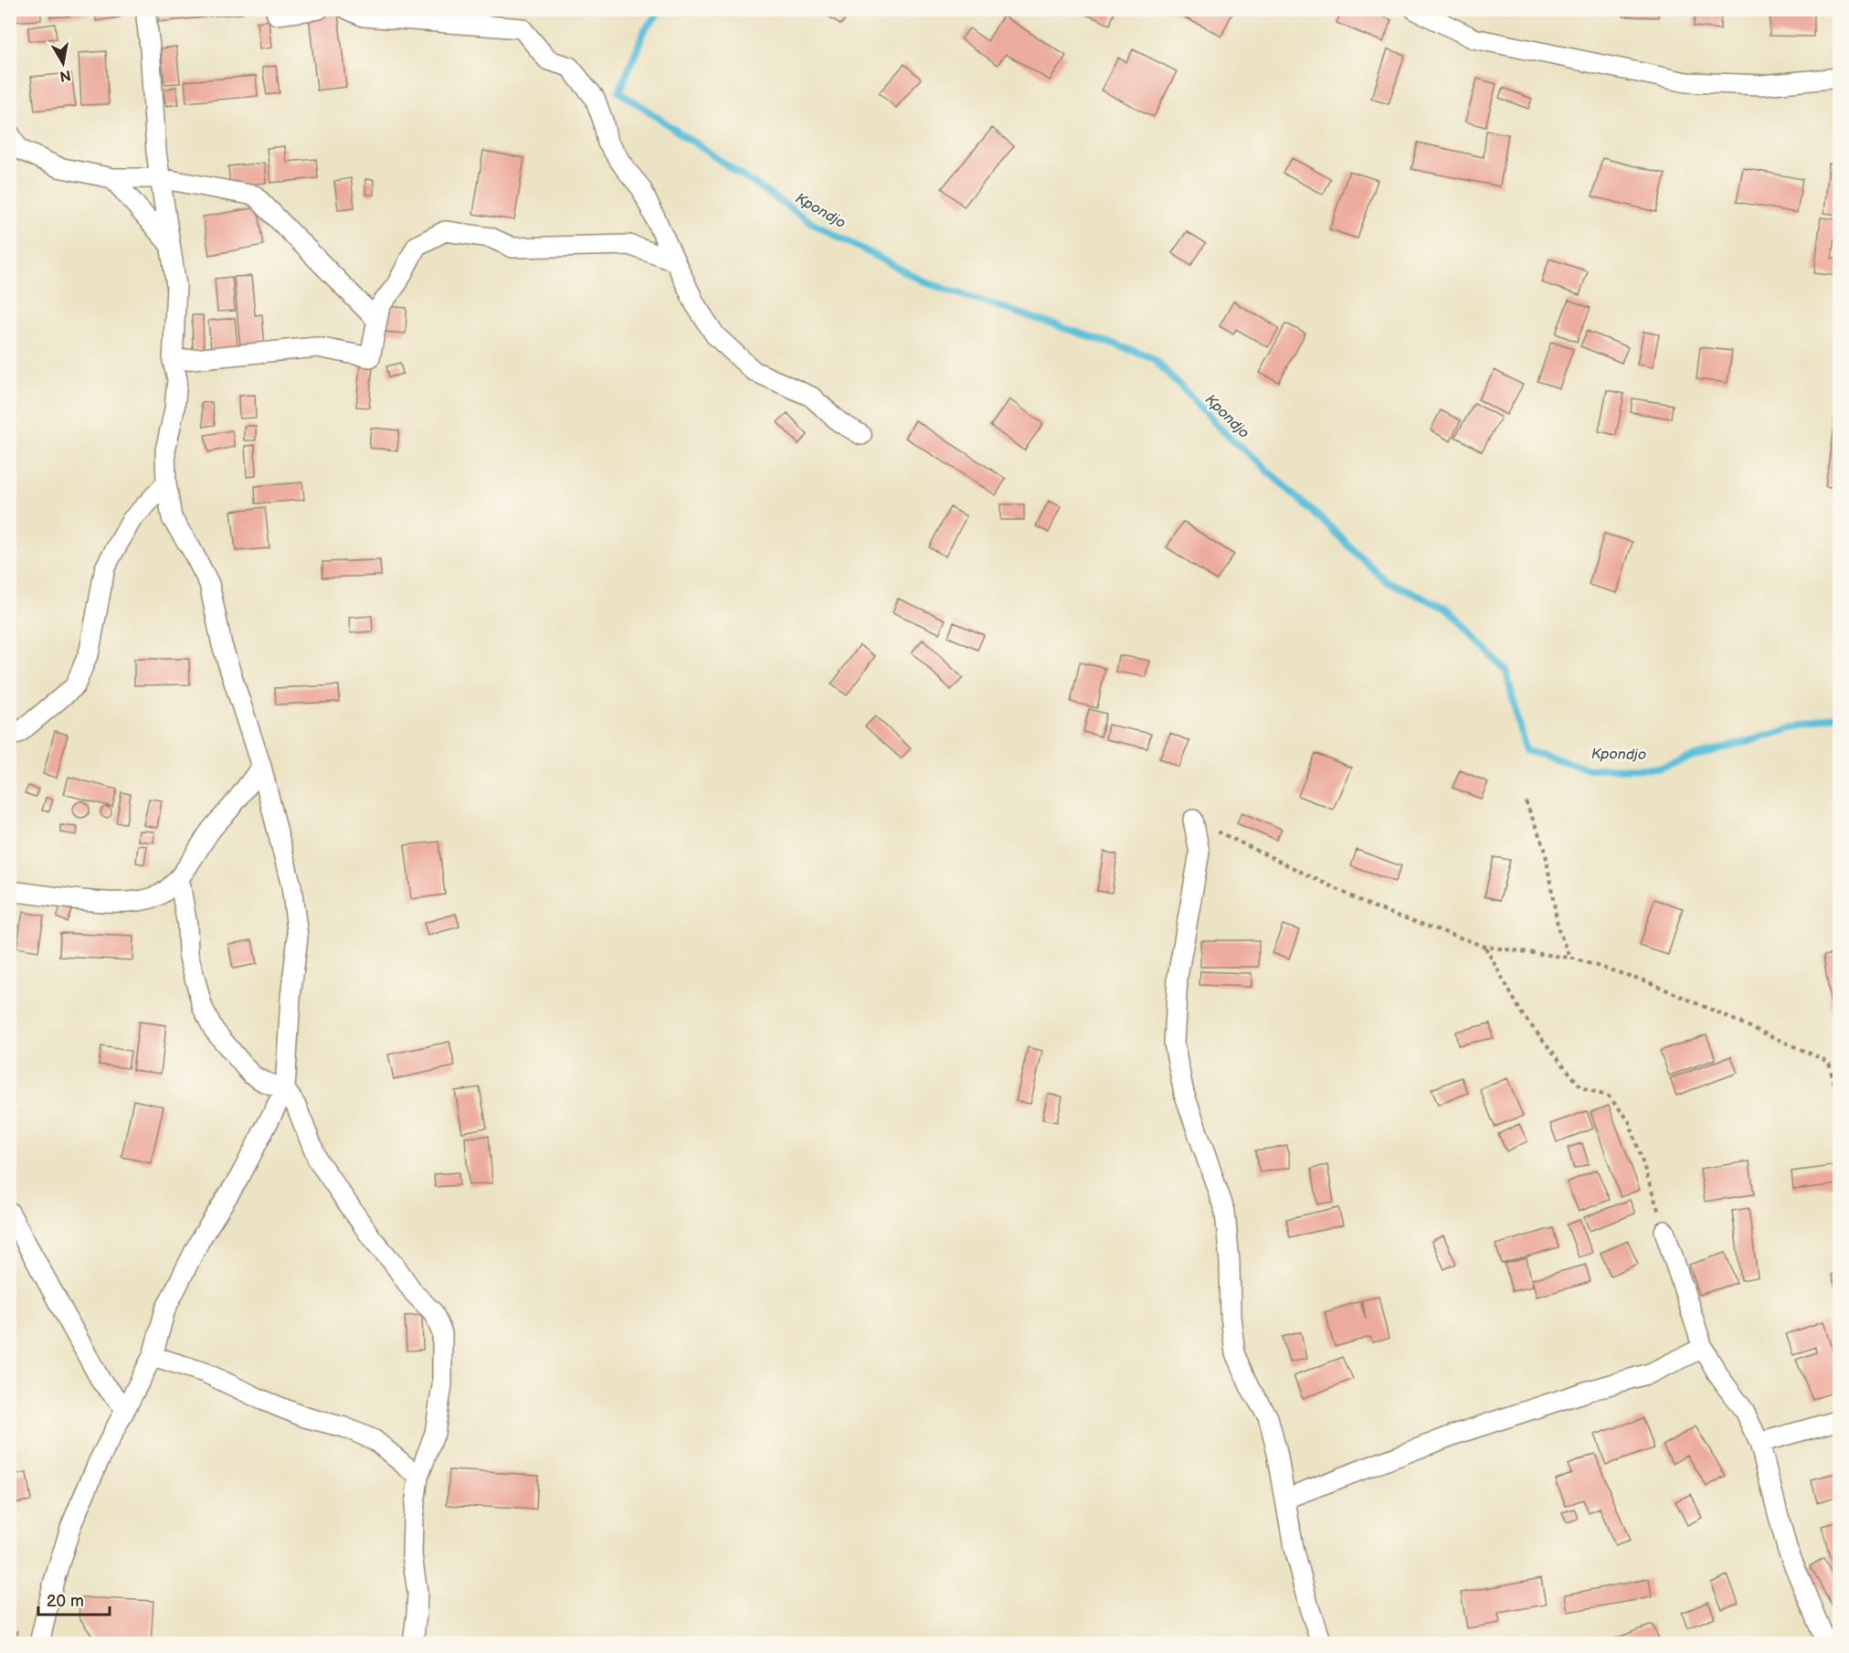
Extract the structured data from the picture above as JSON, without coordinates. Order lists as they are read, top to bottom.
{
  "water": ["Kpondjo"],
  "scale_bar": "20 m",
  "north": "bottom"
}
